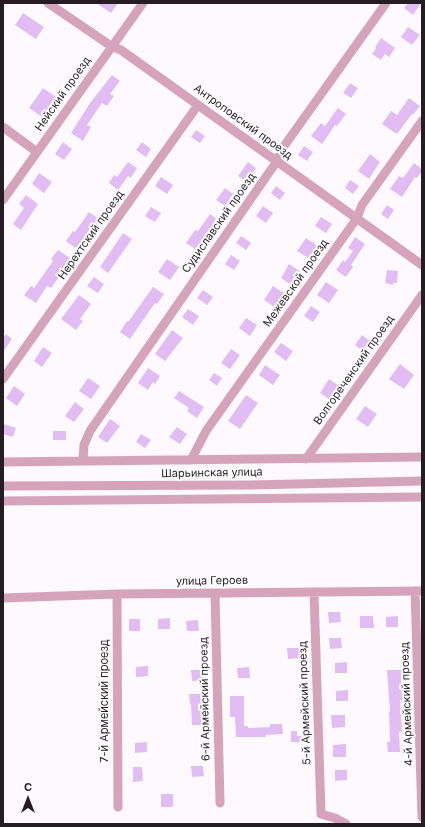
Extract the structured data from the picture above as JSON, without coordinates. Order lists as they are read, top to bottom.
{
  "streets": {
    "street": [
      "Нейский проезд",
      "Антроповский проезд",
      "Судиславский проезд",
      "Нерехтский проезд",
      "Межевской проезд",
      "Волгореченский проезд",
      "Шарьинская улица",
      "улица Героев",
      "6-й Армейский проезд",
      "7-й Армейский проезд",
      "5-й Армейский проезд",
      "4-й Армейский проезд"
    ]
  },
  "crossings": [
    ["Нейский проезд", "Антроповский проезд"],
    ["Антроповский проезд", "Судиславский проезд"],
    ["Антроповский проезд", "Нерехтский проезд"],
    ["Антроповский проезд", "Межевской проезд"],
    ["Судиславский проезд", "Шарьинская улица"],
    ["Межевской проезд", "Шарьинская улица"],
    ["Волгореченский проезд", "Шарьинская улица"],
    ["улица Героев", "6-й Армейский проезд"],
    ["улица Героев", "7-й Армейский проезд"],
    ["улица Героев", "5-й Армейский проезд"],
    ["улица Героев", "4-й Армейский проезд"]
  ],
  "north": "top"
}
